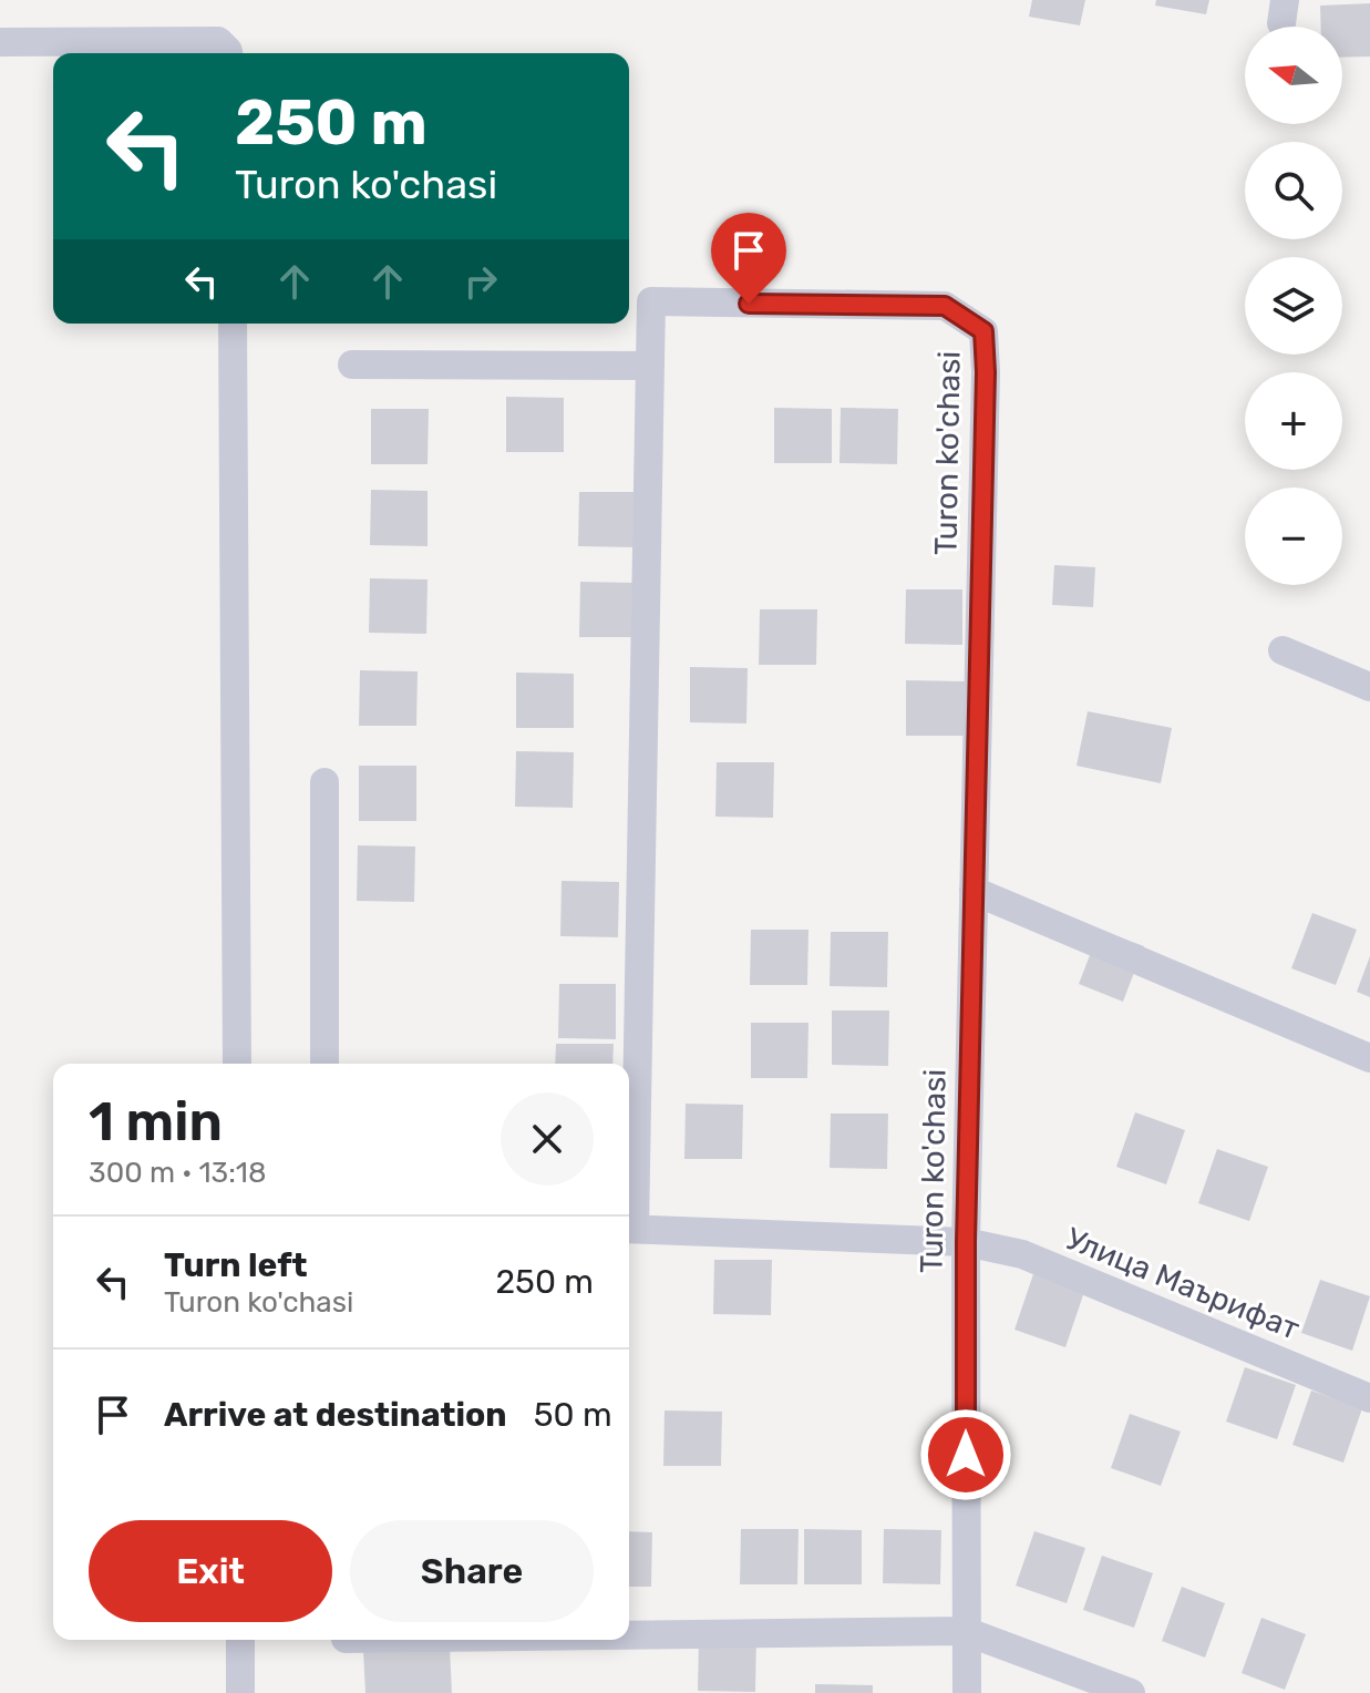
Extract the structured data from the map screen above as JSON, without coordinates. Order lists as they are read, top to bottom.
{
  "streets": {
    "street": ["Turon ko'chasi", "Улица Маърифат"]
  },
  "crossings": [
    ["Turon ko'chasi", "Улица Маърифат"]
  ],
  "north": "left",
  "page": {
    "map_buttons": ["+", "−"],
    "turn": ["250 m", "Turon ko'chasi"],
    "heading": ["1 min", "300 m · 13:18"],
    "list": [
      {
        "name": "Turn left",
        "note": "Turon ko'chasi",
        "value": "250 m"
      },
      {
        "name": "Arrive at destination",
        "value": "50 m"
      }
    ],
    "buttons": ["Exit", "Share"]
  }
}
